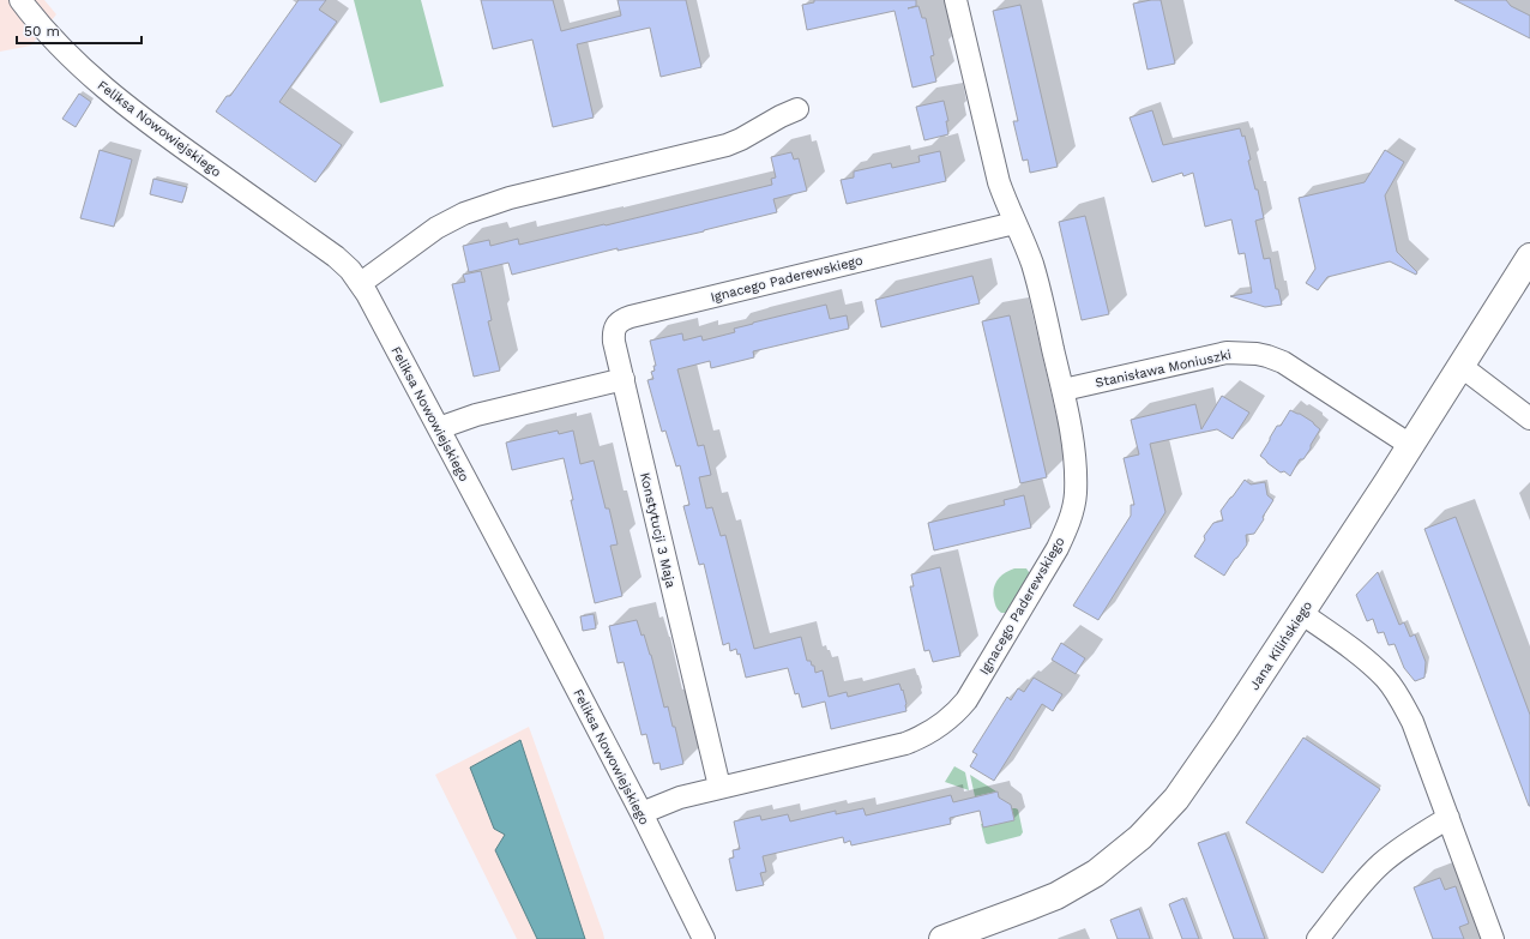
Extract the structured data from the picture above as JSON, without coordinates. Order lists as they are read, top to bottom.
{
  "streets": {
    "main road": ["Jana Kilińskiego"],
    "street": [
      "Feliksa Nowowiejskiego",
      "Ignacego Paderewskiego",
      "Stanisława Moniuszki",
      "Konstytucji 3 Maja"
    ]
  },
  "crossings": [
    ["Ignacego Paderewskiego", "Stanisława Moniuszki"],
    ["Ignacego Paderewskiego", "Konstytucji 3 Maja"],
    ["Stanisława Moniuszki", "Jana Kilińskiego"]
  ],
  "scale_bar": "50 m"
}
